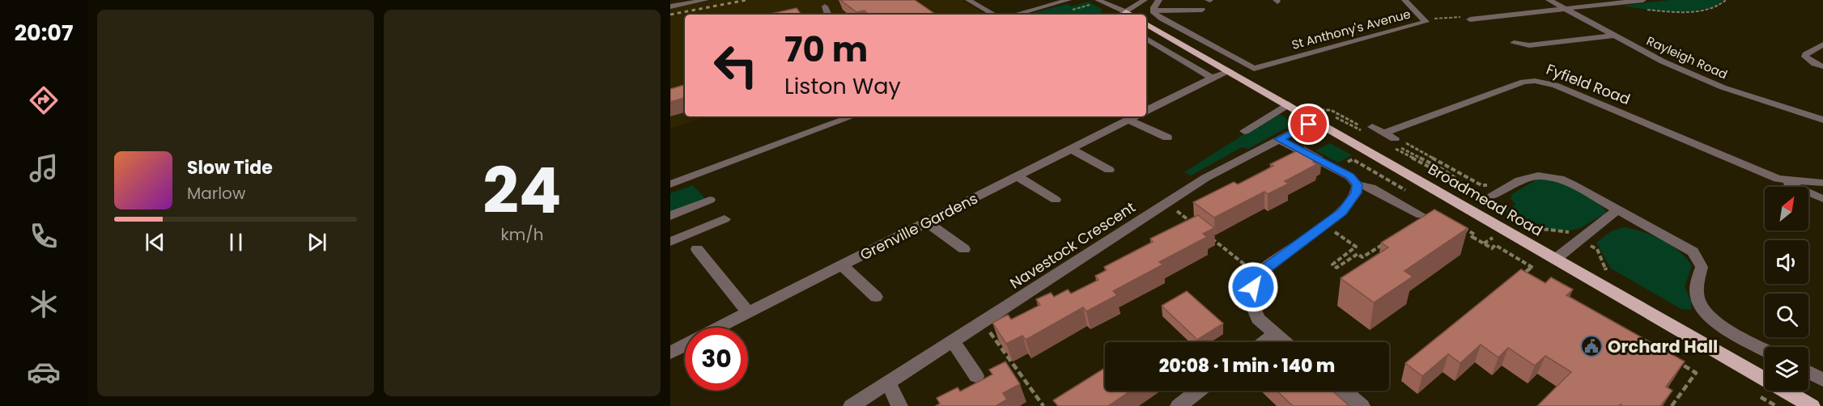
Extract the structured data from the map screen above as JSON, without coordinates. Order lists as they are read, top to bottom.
{
  "streets": {
    "main road": ["Broadmead Road"],
    "street": [
      "St Anthony's Avenue",
      "Rayleigh Road",
      "Fyfield Road",
      "Grenville Gardens",
      "Navestock Crescent"
    ]
  },
  "crossings": [
    ["St Anthony's Avenue", "Broadmead Road"],
    ["Broadmead Road", "Navestock Crescent"]
  ],
  "places": {
    "public building": ["Orchard Hall"]
  },
  "north": "top right",
  "page": {
    "tabs": "20:07",
    "tile": ["24", "km/h"],
    "turn": ["70 m", "Liston Way"],
    "song": ["Slow Tide", "Marlow"],
    "limit": "30",
    "trip": "20:08 · 1 min · 140 m"
  }
}
